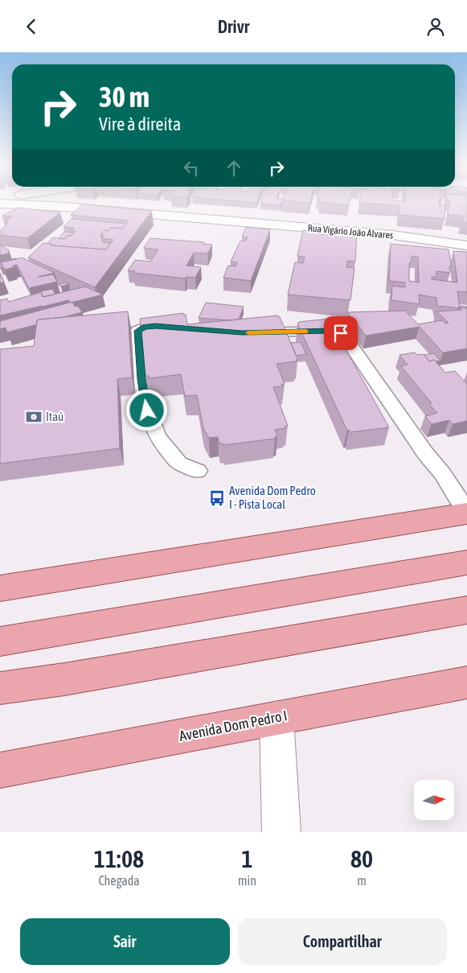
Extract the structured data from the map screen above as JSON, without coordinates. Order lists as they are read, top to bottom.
{
  "streets": {
    "main road": ["Avenida Dom Pedro I"],
    "street": ["Rua Vigário João Álvares"]
  },
  "places": {
    "bank": ["Itaú"],
    "bus stop": ["Avenida Dom Pedro I - Pista Local"]
  },
  "north": "right",
  "page": {
    "header": "Drivr",
    "turn": ["30 m", "Vire à direita"],
    "eta": [
      "11:08",
      "Chegada",
      "1",
      "min",
      "80",
      "m"
    ],
    "buttons": ["Sair", "Compartilhar"]
  }
}
